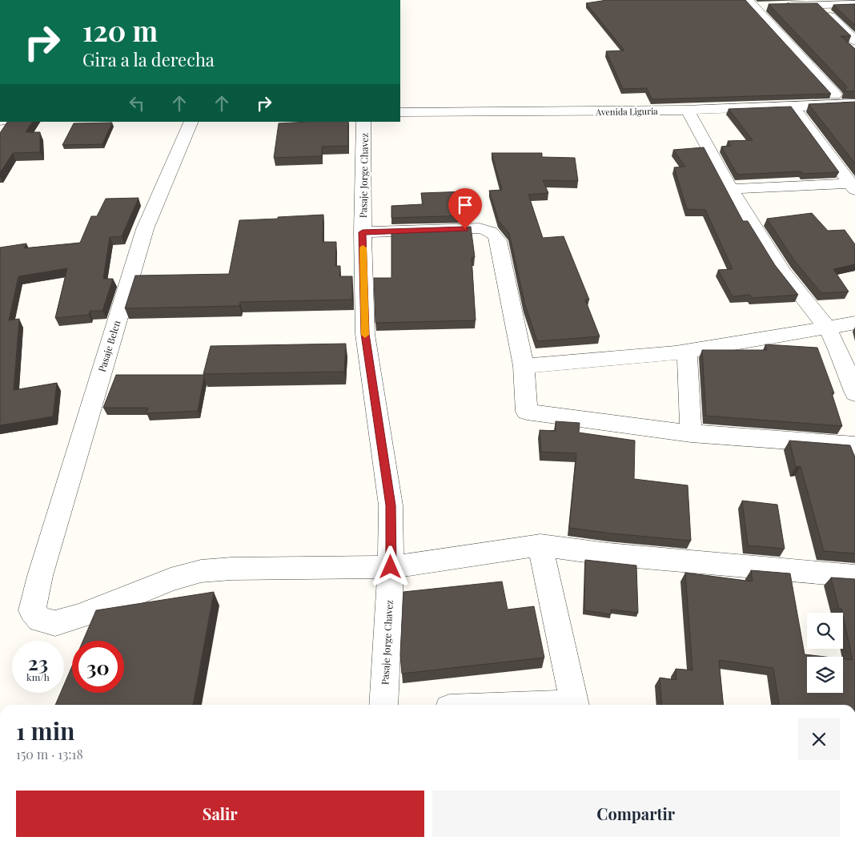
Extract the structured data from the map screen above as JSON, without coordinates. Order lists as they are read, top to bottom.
{
  "streets": {
    "street": ["Avenida Liguria", "Pasaje Jorge Chavez", "Pasaje Belen"]
  },
  "crossings": [
    ["Pasaje Jorge Chavez", "Pasaje Belen"]
  ],
  "page": {
    "turn": ["120 m", "Gira a la derecha"],
    "speed": "23 km/h",
    "limit": "30",
    "heading": ["1 min", "150 m · 13:18"],
    "buttons": ["Salir", "Compartir"]
  }
}
